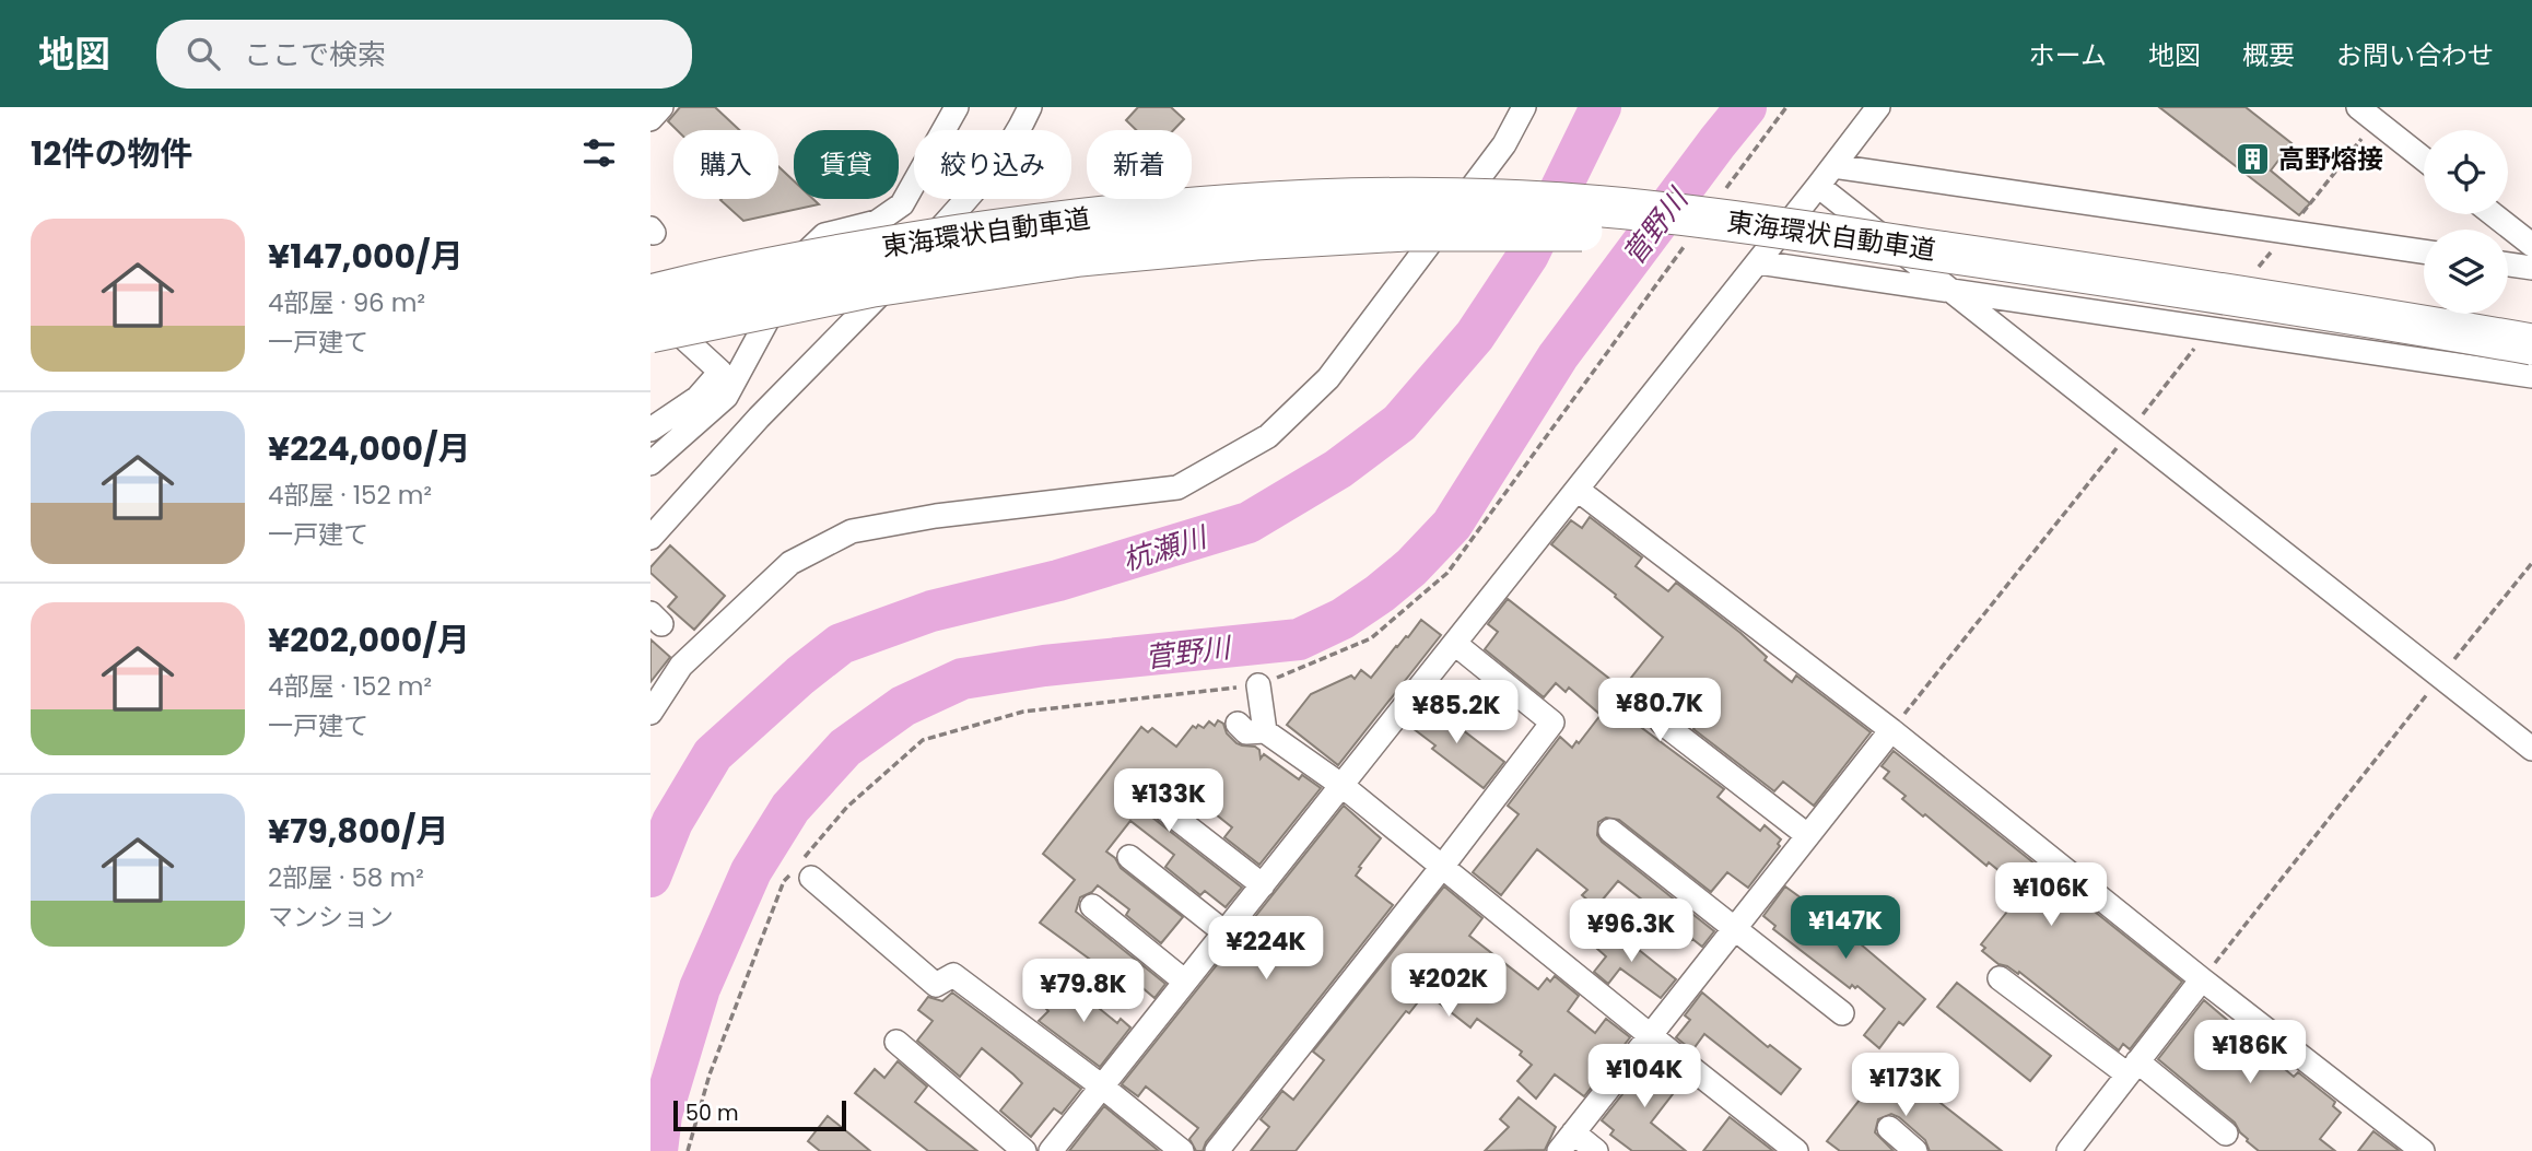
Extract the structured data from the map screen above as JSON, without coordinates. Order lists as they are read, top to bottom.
{
  "streets": {
    "highway": ["東海環状自動車道"]
  },
  "water": ["菅野川", "杭瀬川"],
  "places": {
    "building": ["高野熔接"]
  },
  "scale_bar": "50 m",
  "page": {
    "header": "地図",
    "search": "ここで検索",
    "nav": [
      "ホーム",
      "地図",
      "概要",
      "お問い合わせ"
    ],
    "heading": "12件の物件",
    "chip": [
      "購入",
      "賃貸",
      "絞り込み",
      "新着"
    ],
    "list": [
      {
        "name": "¥147,000/月",
        "note": "4部屋 · 96 m² · 一戸建て"
      },
      {
        "name": "¥224,000/月",
        "note": "4部屋 · 152 m² · 一戸建て"
      },
      {
        "name": "¥202,000/月",
        "note": "4部屋 · 152 m² · 一戸建て"
      },
      {
        "name": "¥79,800/月",
        "note": "2部屋 · 58 m² · マンション"
      }
    ],
    "price": [
      "¥80.7K",
      "¥85.2K",
      "¥133K",
      "¥106K",
      "¥147K",
      "¥96.3K",
      "¥224K",
      "¥202K",
      "¥79.8K",
      "¥186K",
      "¥104K",
      "¥173K"
    ],
    "scale": "50 m"
  }
}
